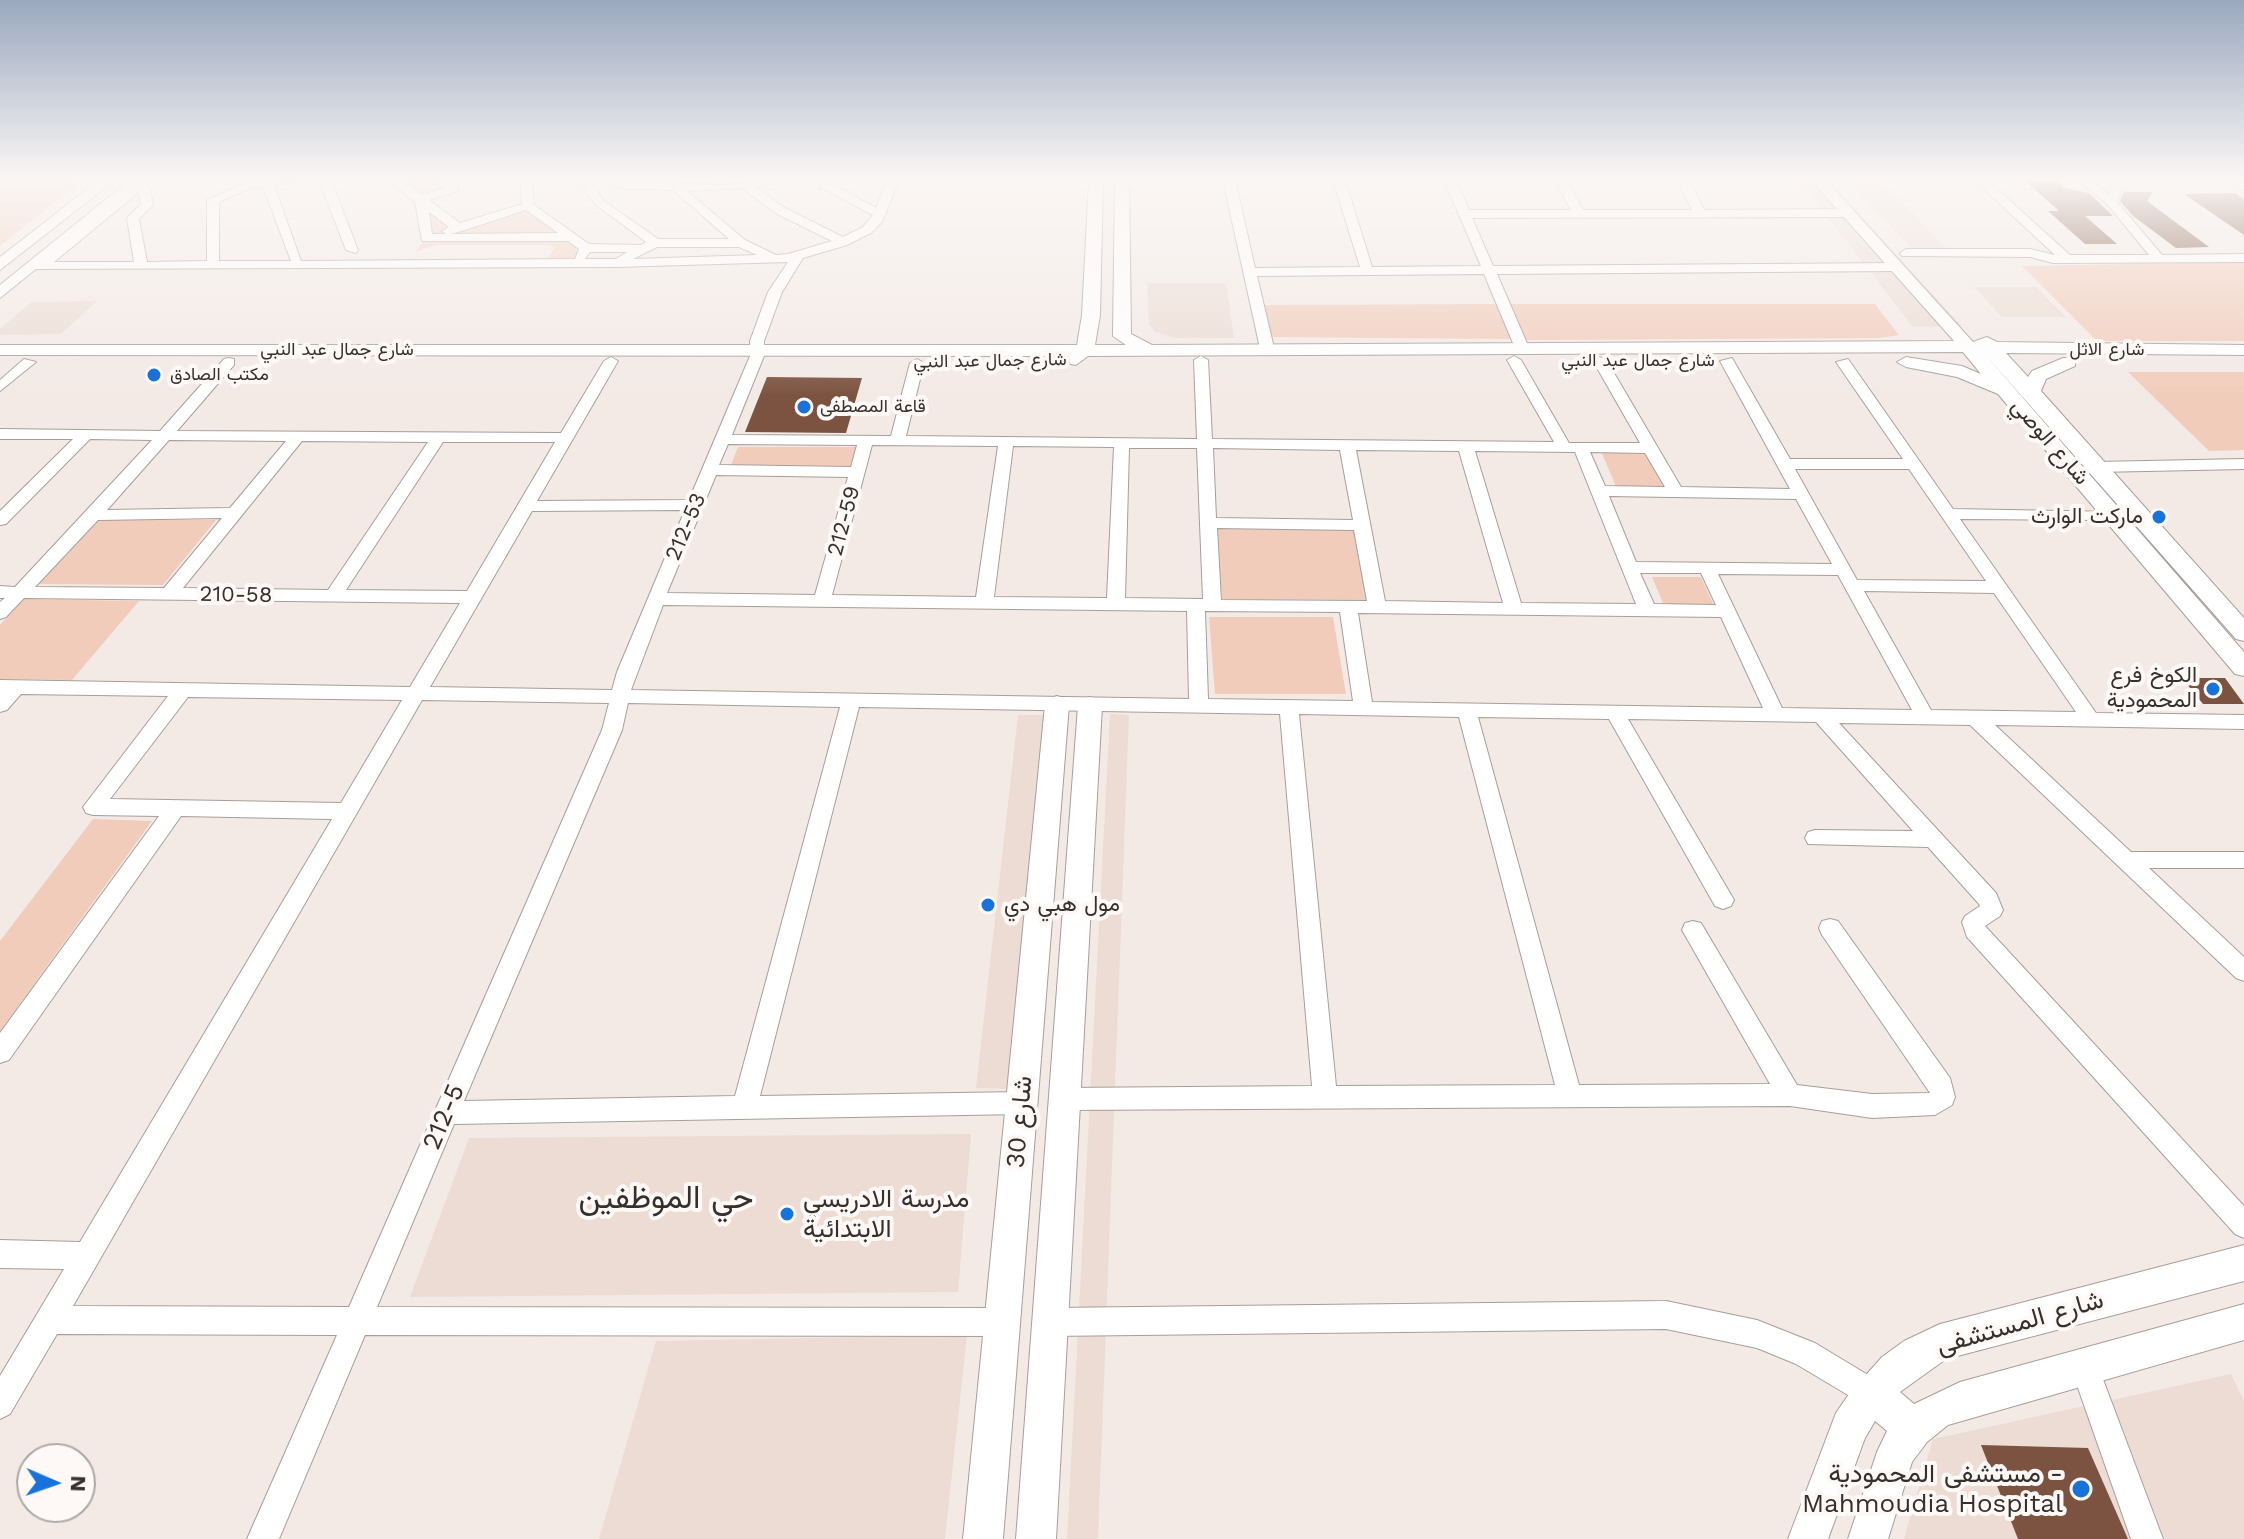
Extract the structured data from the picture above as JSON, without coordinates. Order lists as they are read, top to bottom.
{
  "streets": {
    "street": [
      "شارع جمال عبد النبي",
      "شارع الاثل",
      "شارع الوصي",
      "212-59",
      "212-53",
      "210-58",
      "212-5",
      "شارع 30",
      "شارع المستشفى"
    ]
  },
  "crossings": [
    ["شارع جمال عبد النبي", "شارع الاثل"],
    ["شارع جمال عبد النبي", "شارع الوصي"],
    ["شارع جمال عبد النبي", "212-53"],
    ["شارع الاثل", "شارع الوصي"],
    ["212-53", "212-5"]
  ],
  "districts": ["حي الموظفين"],
  "places": [
    "مكتب الصادق",
    "قاعة المصطفى",
    "ماركت الوارث",
    "الكوخ فرع المحمودية",
    "مول هبي دي",
    "مدرسة الادريسي الابتدائية",
    "مستشفى المحمودية - Mahmoudia Hospital"
  ],
  "north": "right"
}
